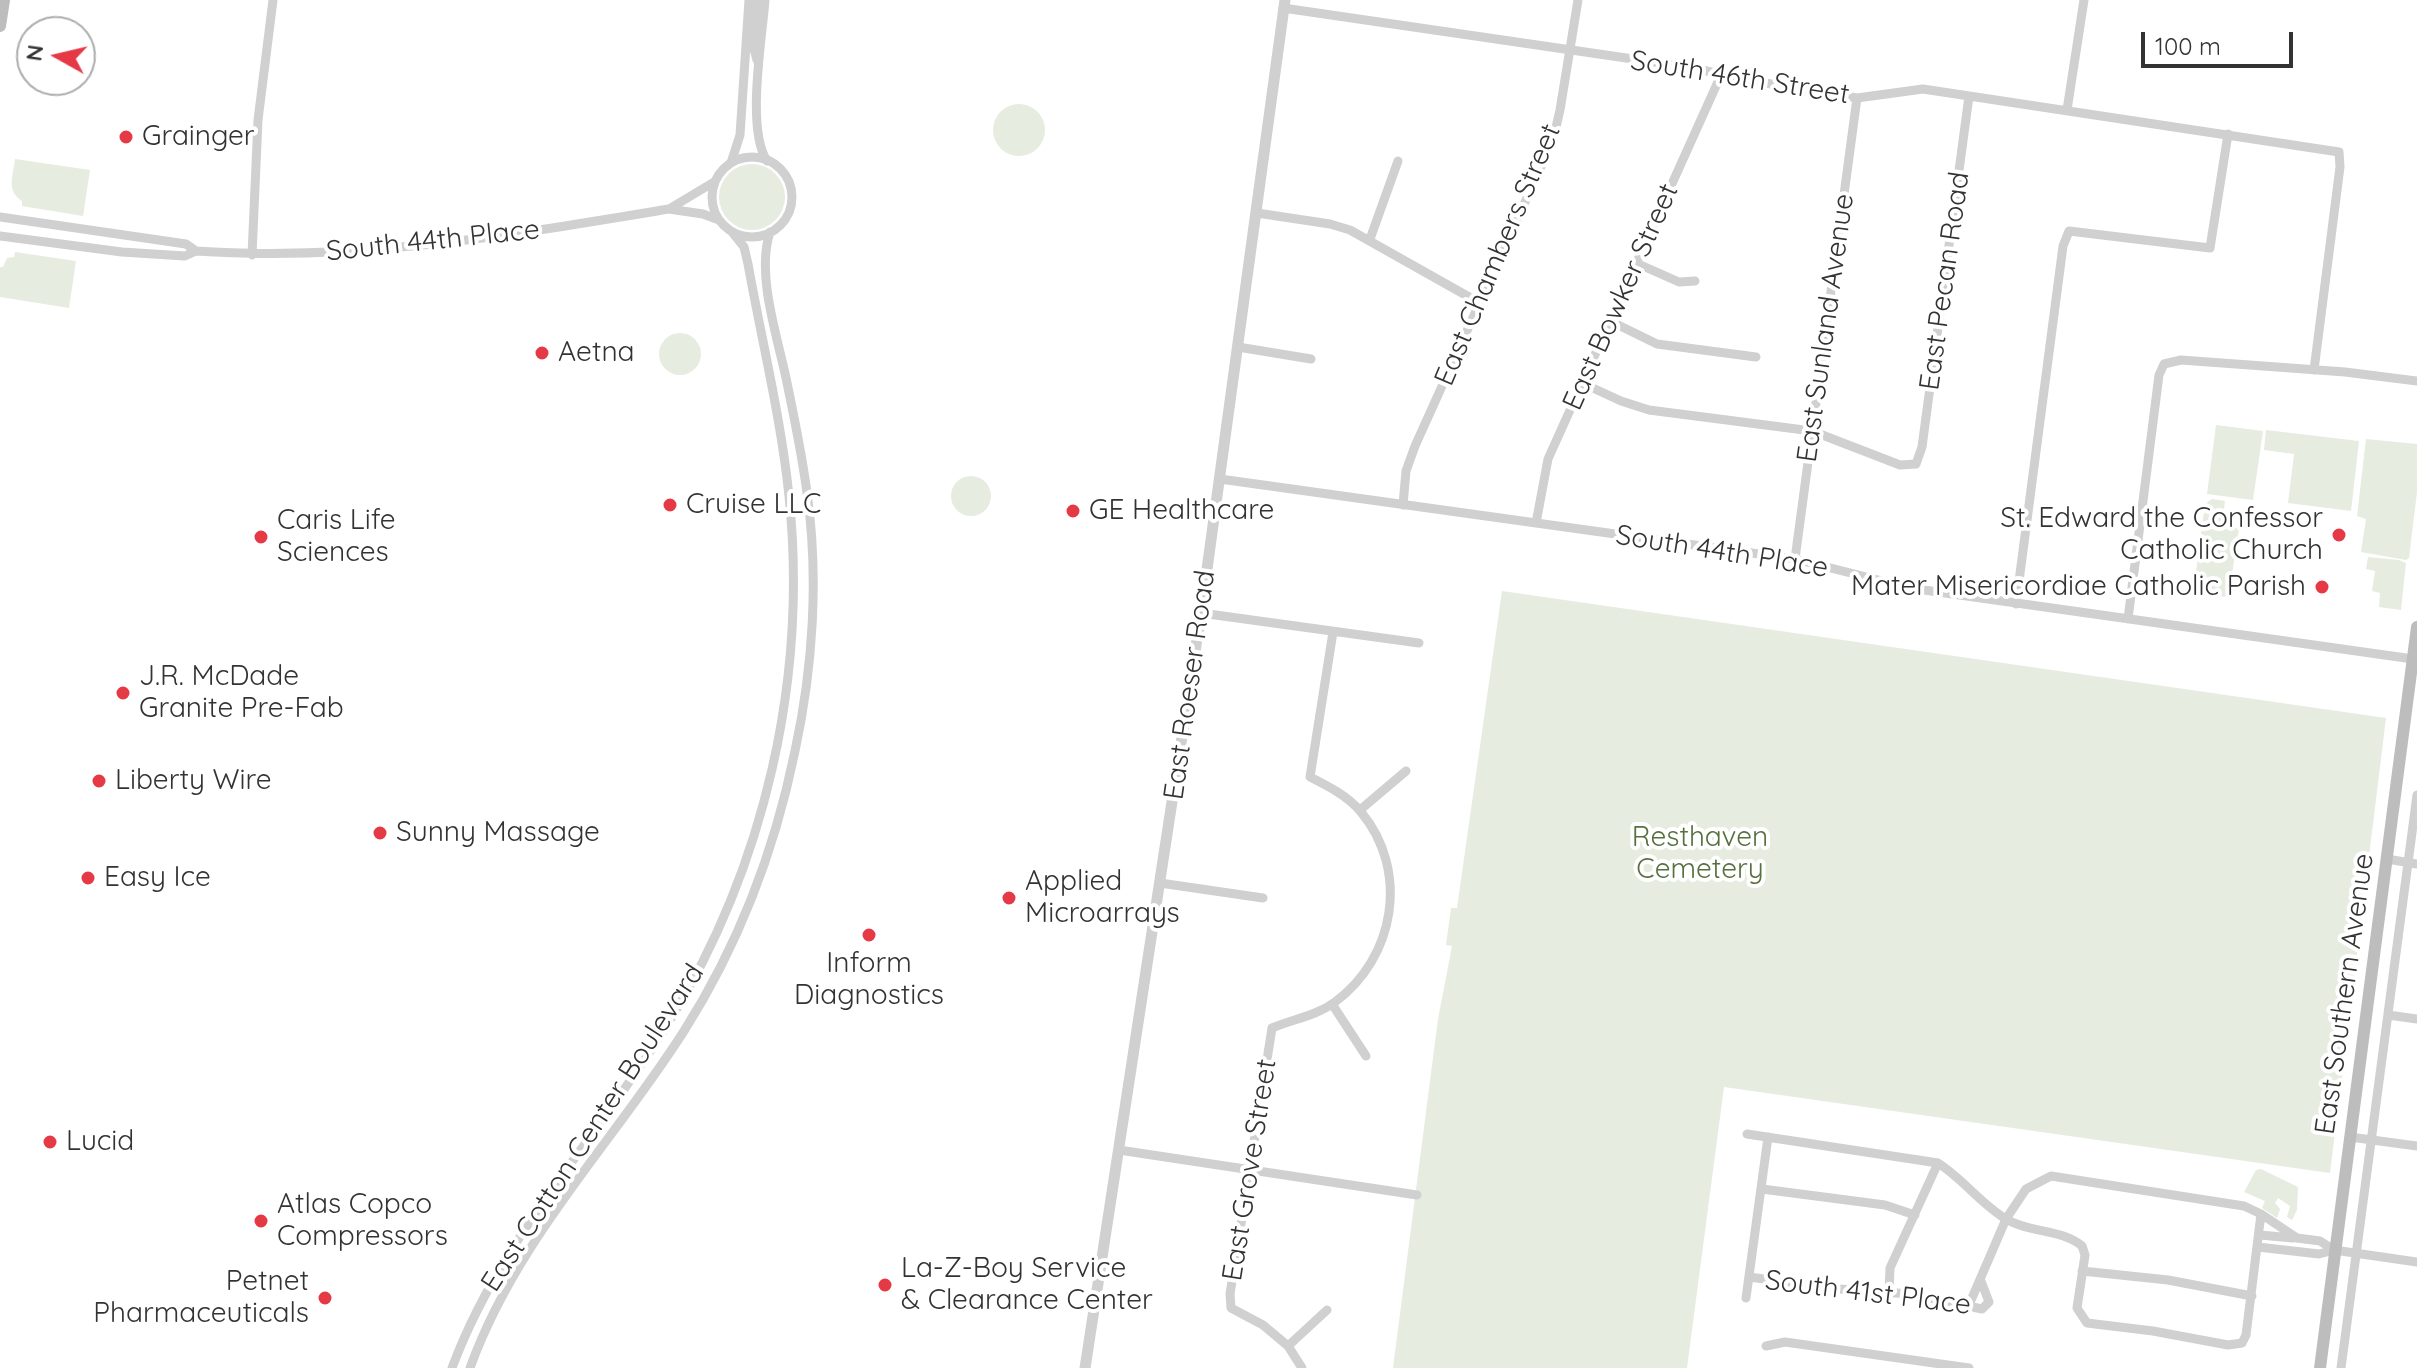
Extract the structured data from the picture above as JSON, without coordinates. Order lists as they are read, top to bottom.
{
  "streets": {
    "main road": ["East Southern Avenue"],
    "street": [
      "South 46th Street",
      "South 44th Place",
      "East Chambers Street",
      "East Pecan Road",
      "East Bowker Street",
      "East Sunland Avenue",
      "East Roeser Road",
      "East Cotton Center Boulevard",
      "East Grove Street",
      "South 41st Place"
    ]
  },
  "crossings": [
    ["South 46th Street", "East Chambers Street"],
    ["South 46th Street", "East Pecan Road"],
    ["South 46th Street", "East Bowker Street"],
    ["South 46th Street", "East Sunland Avenue"],
    ["South 46th Street", "East Roeser Road"],
    ["South 44th Place", "East Chambers Street"],
    ["South 44th Place", "East Bowker Street"],
    ["South 44th Place", "East Sunland Avenue"],
    ["South 44th Place", "East Roeser Road"],
    ["South 44th Place", "East Southern Avenue"],
    ["South 44th Place", "East Cotton Center Boulevard"],
    ["East Pecan Road", "East Sunland Avenue"]
  ],
  "parks": ["Resthaven Cemetery"],
  "places": [
    "Grainger",
    "Aetna",
    "Cruise LLC",
    "GE Healthcare",
    "St. Edward the Confessor Catholic Church",
    "Caris Life Sciences",
    "Mater Misericordiae Catholic Parish",
    "J.R. McDade Granite Pre-Fab",
    "Liberty Wire",
    "Sunny Massage",
    "Easy Ice",
    "Applied Microarrays",
    "Inform Diagnostics",
    "Lucid",
    "Atlas Copco Compressors",
    "La-Z-Boy Service & Clearance Center",
    "Petnet Pharmaceuticals"
  ],
  "scale_bar": "100 m",
  "north": "left"
}
